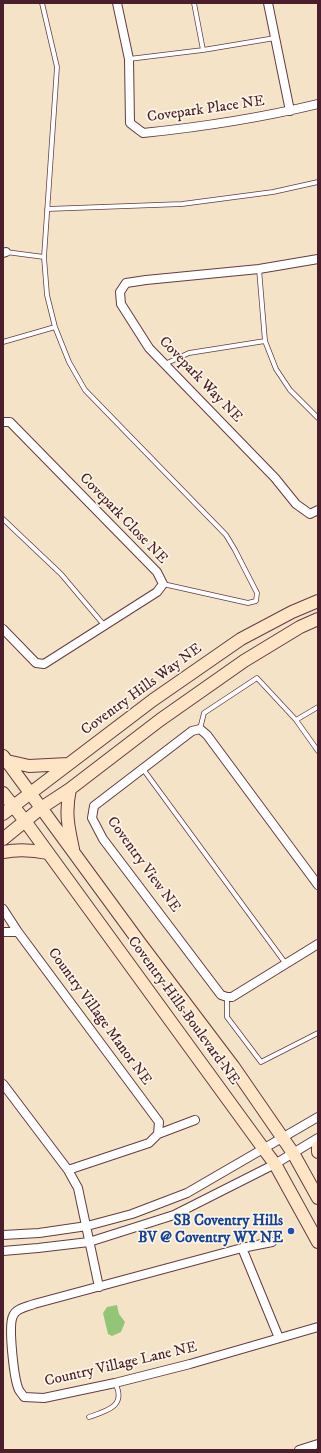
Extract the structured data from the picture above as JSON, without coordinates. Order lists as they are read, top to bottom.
{
  "streets": {
    "street": [
      "Covepark Place NE",
      "Covepark Way NE",
      "Covepark Close NE",
      "Coventry Hills Way NE",
      "Coventry View NE",
      "Coventry Hills Boulevard NE",
      "Country Village Manor NE",
      "Country Village Lane NE"
    ]
  },
  "crossings": [
    ["Coventry Hills Way NE", "Coventry Hills Boulevard NE"]
  ],
  "places": ["SB Coventry Hills BV @ Coventry WY NE"]
}
